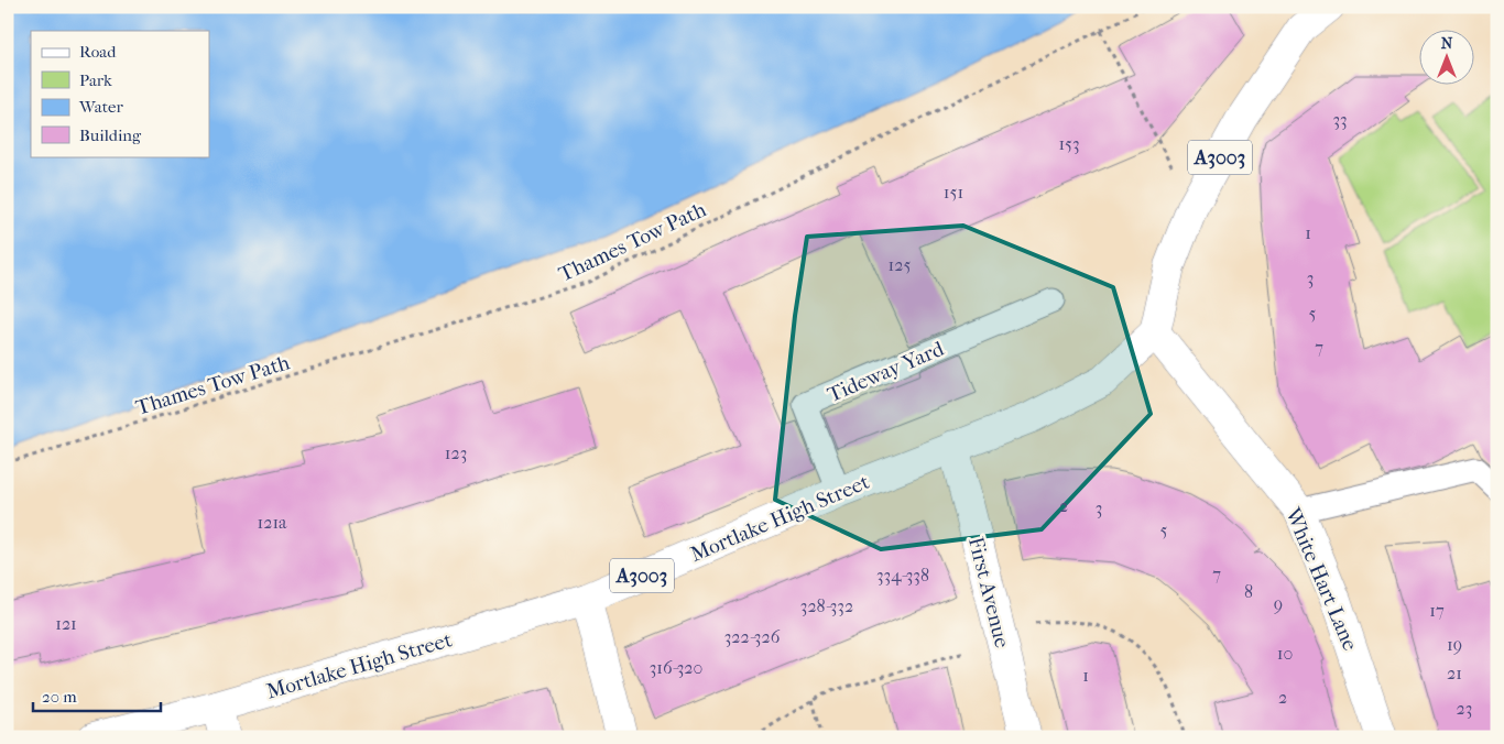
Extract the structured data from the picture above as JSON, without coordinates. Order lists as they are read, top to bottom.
{
  "streets": {
    "main road": [
      "A3003",
      "Mortlake High Street",
      "White Hart Lane",
      "First Avenue"
    ],
    "lane": ["Tideway Yard"],
    "path": ["Thames Tow Path"]
  },
  "crossings": [
    ["A3003", "Mortlake High Street"],
    ["A3003", "White Hart Lane"],
    ["Tideway Yard", "Mortlake High Street"],
    ["Mortlake High Street", "White Hart Lane"],
    ["Mortlake High Street", "First Avenue"]
  ],
  "house_numbers": [
    "33",
    "153",
    "151",
    "1",
    "125",
    "3",
    "5",
    "7",
    "123",
    "2",
    "3",
    "121a",
    "5",
    "7",
    "334-338",
    "8",
    "9",
    "328-332",
    "17",
    "121",
    "322-326",
    "19",
    "10",
    "316-320",
    "21",
    "1",
    "2",
    "23"
  ],
  "legend": [
    "Road",
    "Park",
    "Water",
    "Building"
  ],
  "scale_bar": "20 m",
  "north": "top"
}
